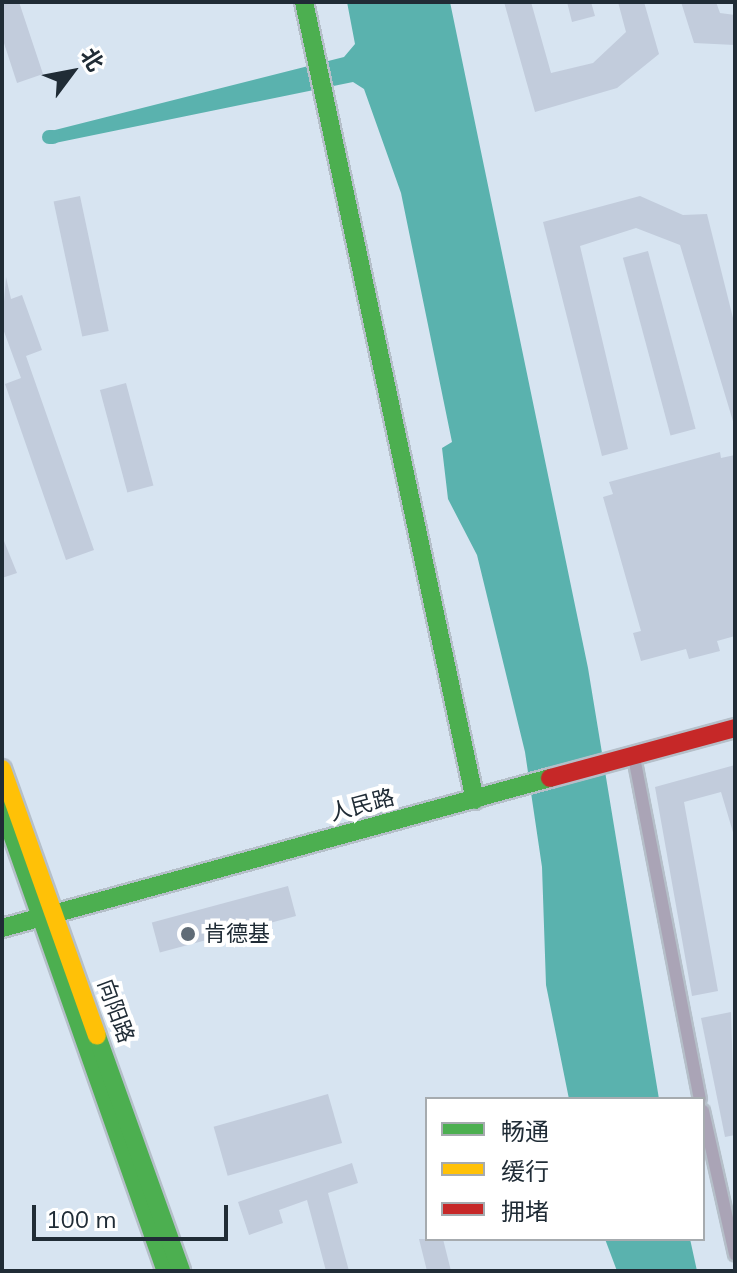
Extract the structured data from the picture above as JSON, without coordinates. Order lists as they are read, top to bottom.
{
  "streets": {
    "street": ["人民路", "向阳路"]
  },
  "crossings": [
    ["人民路", "向阳路"]
  ],
  "places": ["肯德基"],
  "legend": ["畅通", "缓行", "拥堵"],
  "scale_bar": "100 m",
  "north": "top right"
}
